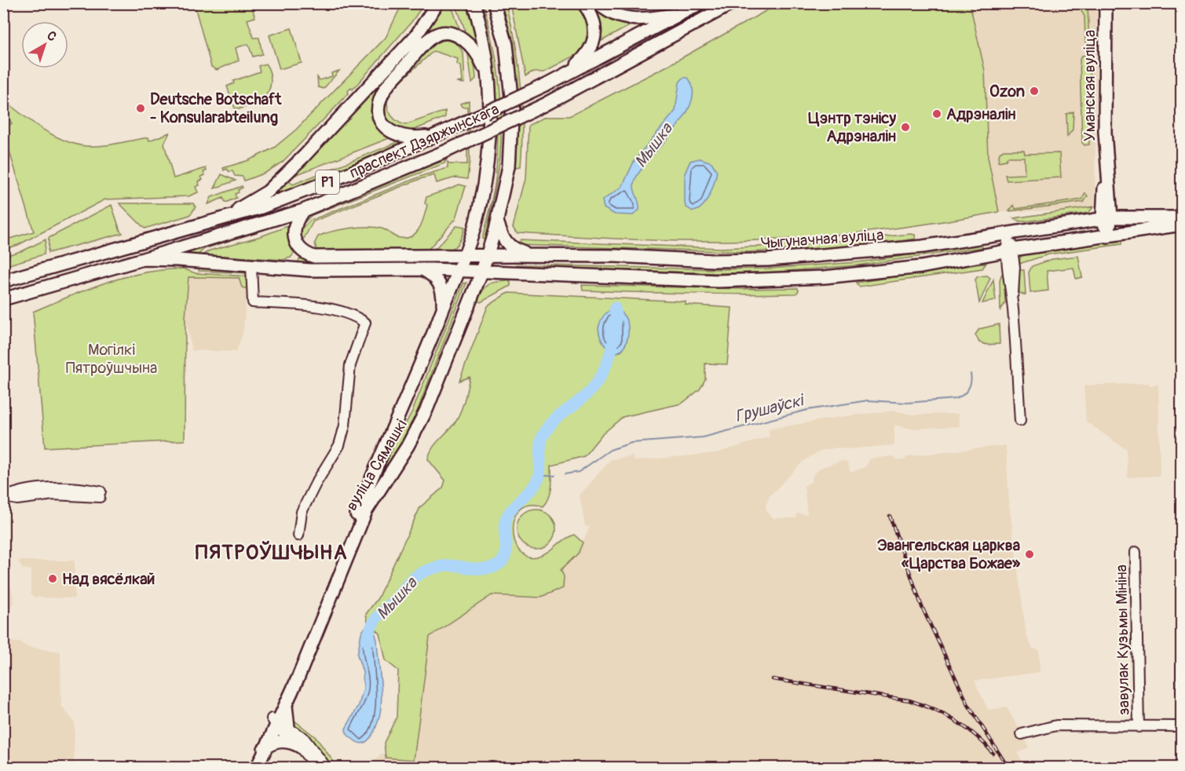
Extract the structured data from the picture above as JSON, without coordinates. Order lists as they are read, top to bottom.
{
  "streets": {
    "main road": [
      "Уманская вуліца",
      "праспект Дзяржынскага",
      "Р1",
      "Чыгуначная вуліца",
      "вуліца Сямашкі"
    ],
    "street": ["завулак Кузьмы Мініна"]
  },
  "crossings": [
    ["Уманская вуліца", "Чыгуначная вуліца"],
    ["праспект Дзяржынскага", "Р1"],
    ["праспект Дзяржынскага", "Чыгуначная вуліца"],
    ["Чыгуначная вуліца", "вуліца Сямашкі"]
  ],
  "districts": ["ПЯТРОЎШЧЫНА"],
  "water": ["Мышка", "Грушаўскі"],
  "parks": ["Могілкі Пятроўшчына"],
  "places": [
    "Ozon",
    "Deutsche Botschaft - Konsularabteilung",
    "Адрэналін",
    "Цэнтр тэнісу Адрэналін",
    "Эвангельская царква «Царства Божае»",
    "Над вясёлкай"
  ],
  "north": "top right"
}
